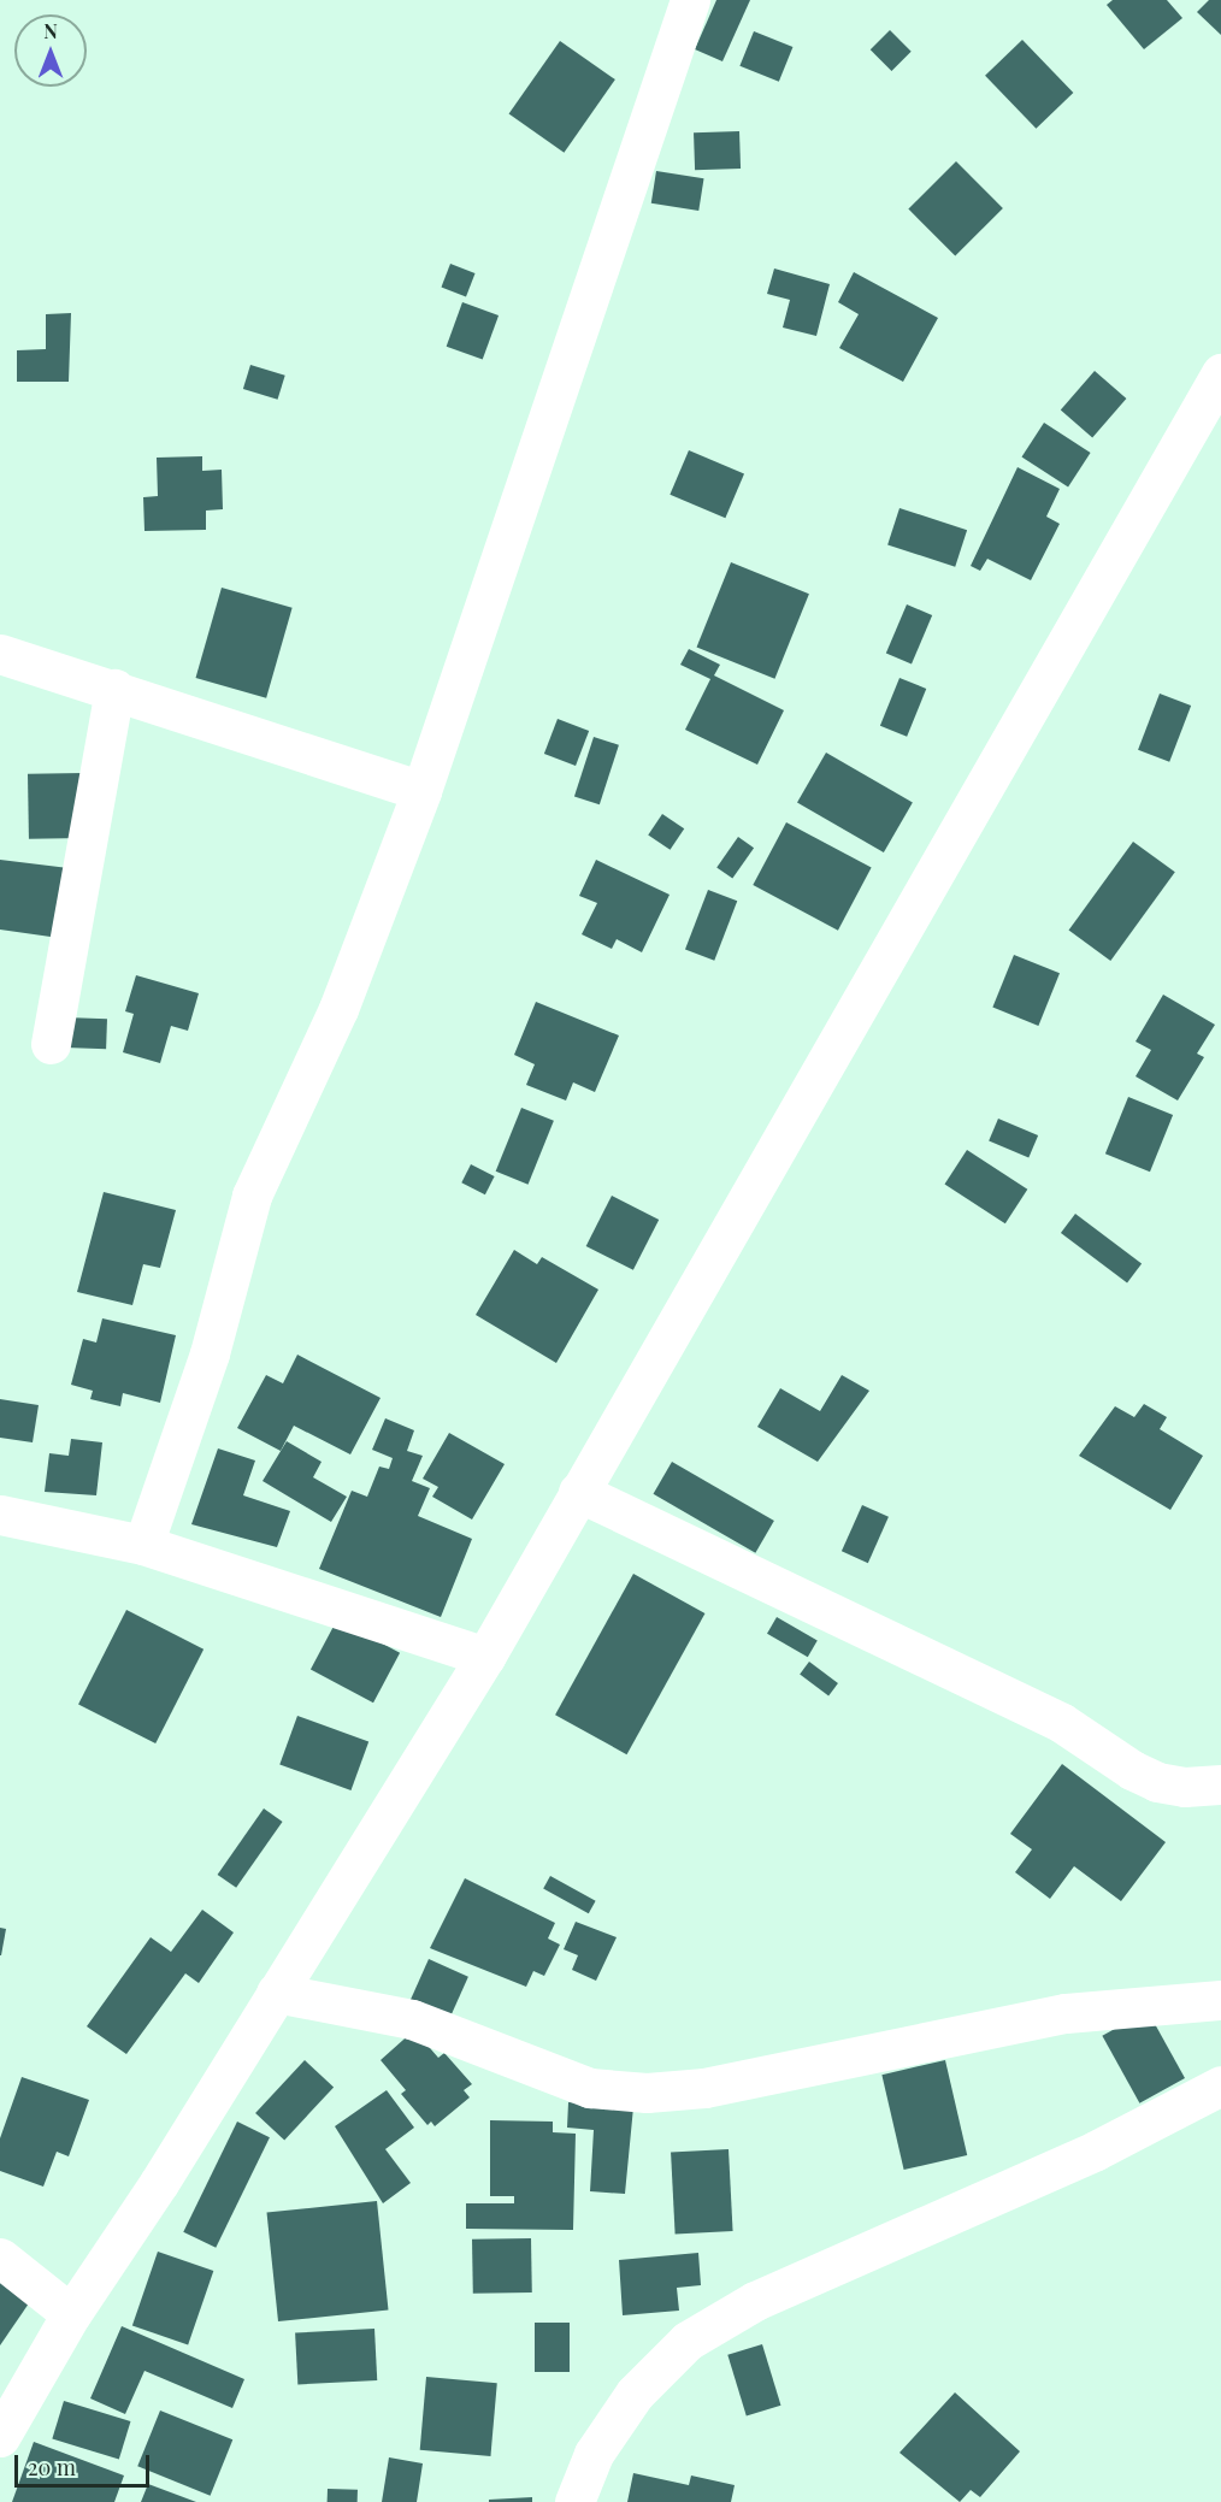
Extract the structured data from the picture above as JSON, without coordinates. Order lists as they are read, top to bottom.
{
  "scale_bar": "20 m",
  "north": "top"
}
